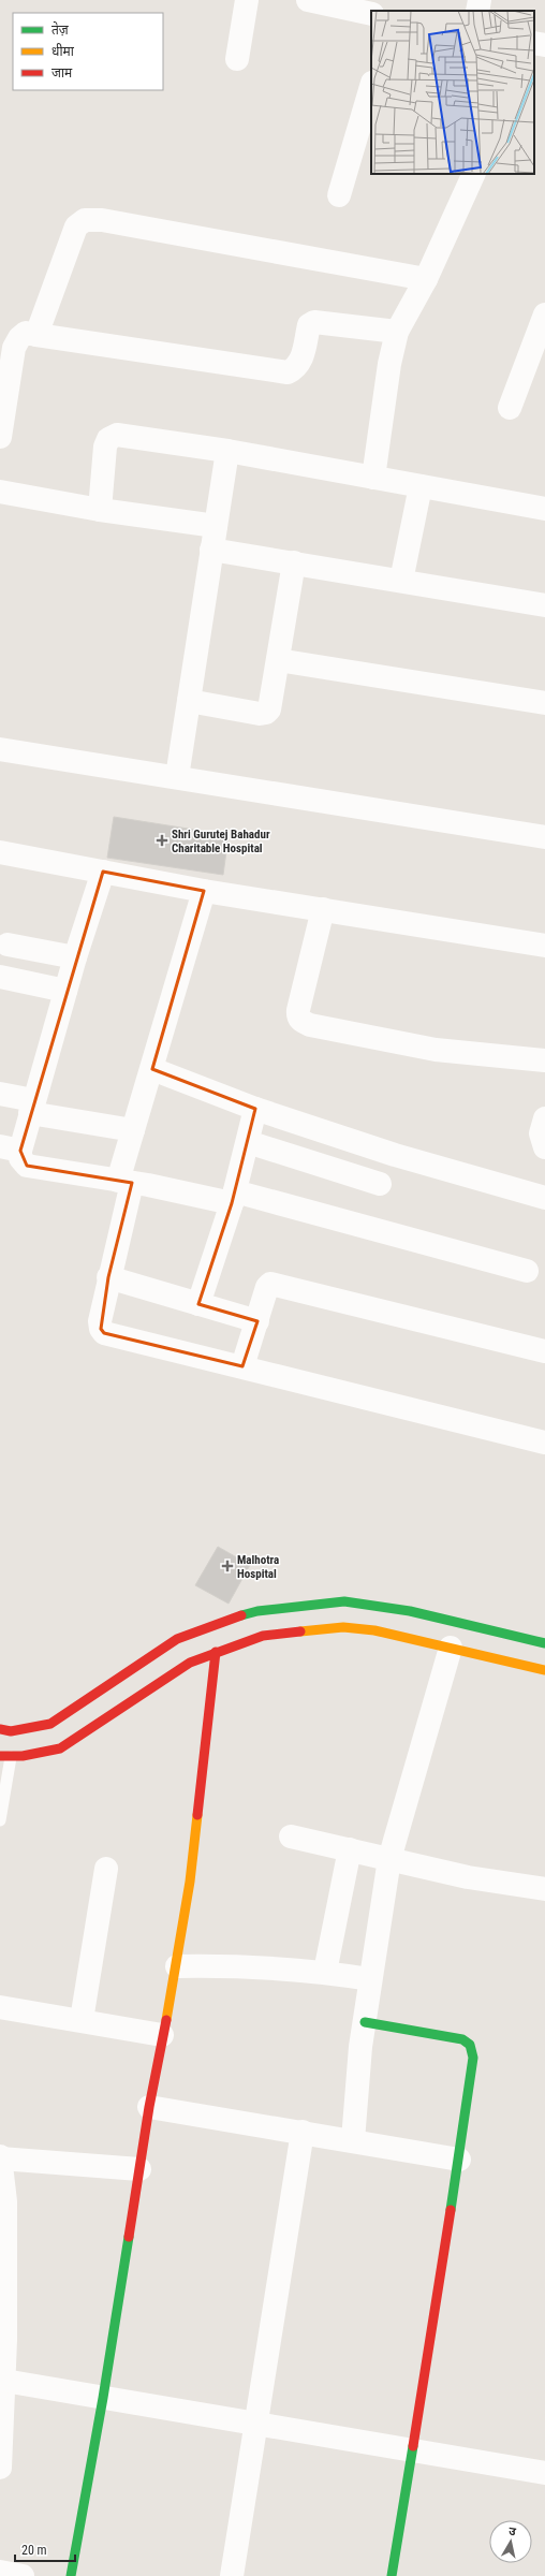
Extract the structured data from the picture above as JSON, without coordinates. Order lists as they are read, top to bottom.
{
  "places": {
    "health": ["Shri Gurutej Bahadur Charitable Hospital", "Malhotra Hospital"]
  },
  "legend": ["तेज़", "धीमा", "जाम"],
  "scale_bar": "20 m",
  "north": "top"
}
